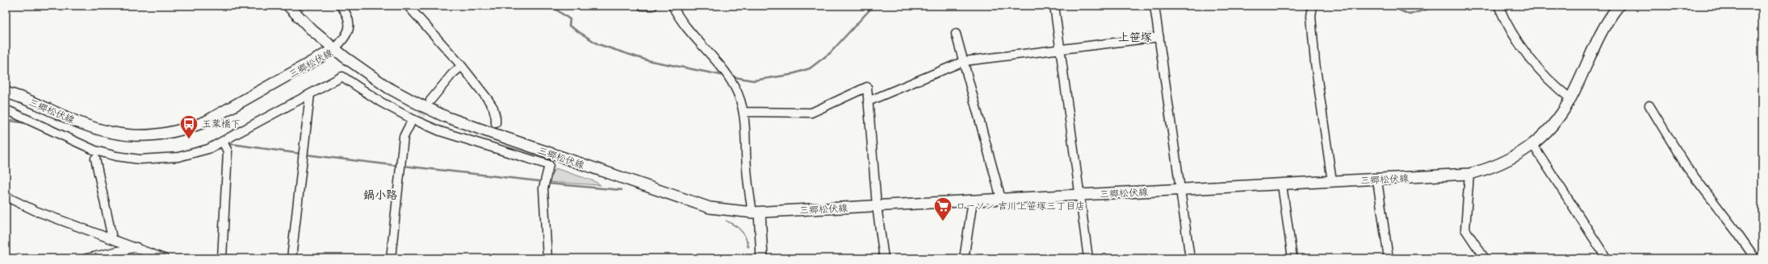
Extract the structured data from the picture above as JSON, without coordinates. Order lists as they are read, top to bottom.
{
  "streets": {
    "main road": ["三郷松伏線"]
  },
  "districts": ["上笹塚", "鍋小路"],
  "places": {
    "bus stop": ["玉葉橋下"],
    "supermarket": ["ローソン 吉川上笹塚三丁目店"]
  }
}
